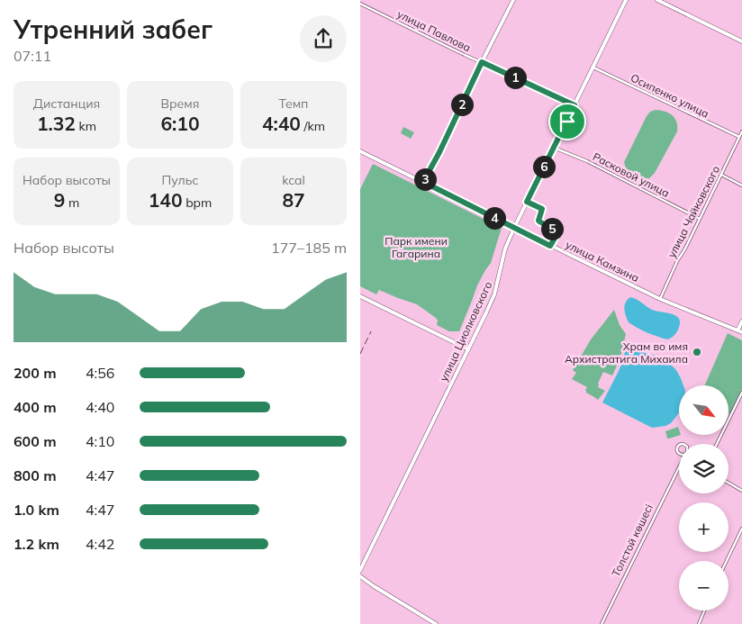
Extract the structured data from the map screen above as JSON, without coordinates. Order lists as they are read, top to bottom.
{
  "streets": {
    "street": [
      "улица Павлова",
      "Осипенко улица",
      "Расковой улица",
      "улица Чайковского",
      "улица Камзина",
      "улица Циолковского",
      "Толстой көшесі"
    ]
  },
  "crossings": [
    ["улица Павлова", "улица Циолковского"],
    ["Осипенко улица", "улица Чайковского"],
    ["Осипенко улица", "улица Циолковского"],
    ["Расковой улица", "улица Чайковского"],
    ["Расковой улица", "улица Циолковского"],
    ["улица Чайковского", "улица Камзина"],
    ["улица Камзина", "улица Циолковского"]
  ],
  "parks": ["Парк имени Гагарина"],
  "places": ["Храм во имя Архистратига Михаила"],
  "north": "bottom right",
  "page": {
    "heading": ["Утренний забег", "07:11"],
    "pins": [
      "1",
      "2",
      "6",
      "3",
      "4",
      "5"
    ],
    "stats": [
      ["Дистанция", "1.32 km"],
      ["Время", "6:10"],
      ["Темп", "4:40 /km"],
      ["Набор высоты", "9 m"],
      ["Пульс", "140 bpm"],
      ["kcal", "87"]
    ],
    "chart": ["Набор высоты", "177–185 m"],
    "list": [
      {
        "name": "200 m",
        "note": "4:56"
      },
      {
        "name": "400 m",
        "note": "4:40"
      },
      {
        "name": "600 m",
        "note": "4:10"
      },
      {
        "name": "800 m",
        "note": "4:47"
      },
      {
        "name": "1.0 km",
        "note": "4:47"
      },
      {
        "name": "1.2 km",
        "note": "4:42"
      }
    ],
    "map_buttons": ["+", "−"]
  }
}
